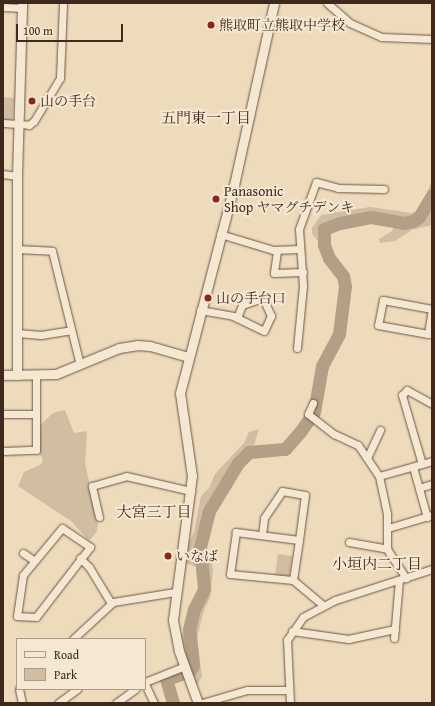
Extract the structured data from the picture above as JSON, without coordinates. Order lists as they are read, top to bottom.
{
  "districts": ["五門東一丁目", "大宮三丁目", "小垣内二丁目"],
  "places": [
    "熊取町立熊取中学校",
    "山の手台",
    "Panasonic Shop ヤマグチデンキ",
    "山の手台口",
    "いなば"
  ],
  "legend": ["Road", "Park"],
  "scale_bar": "100 m"
}
